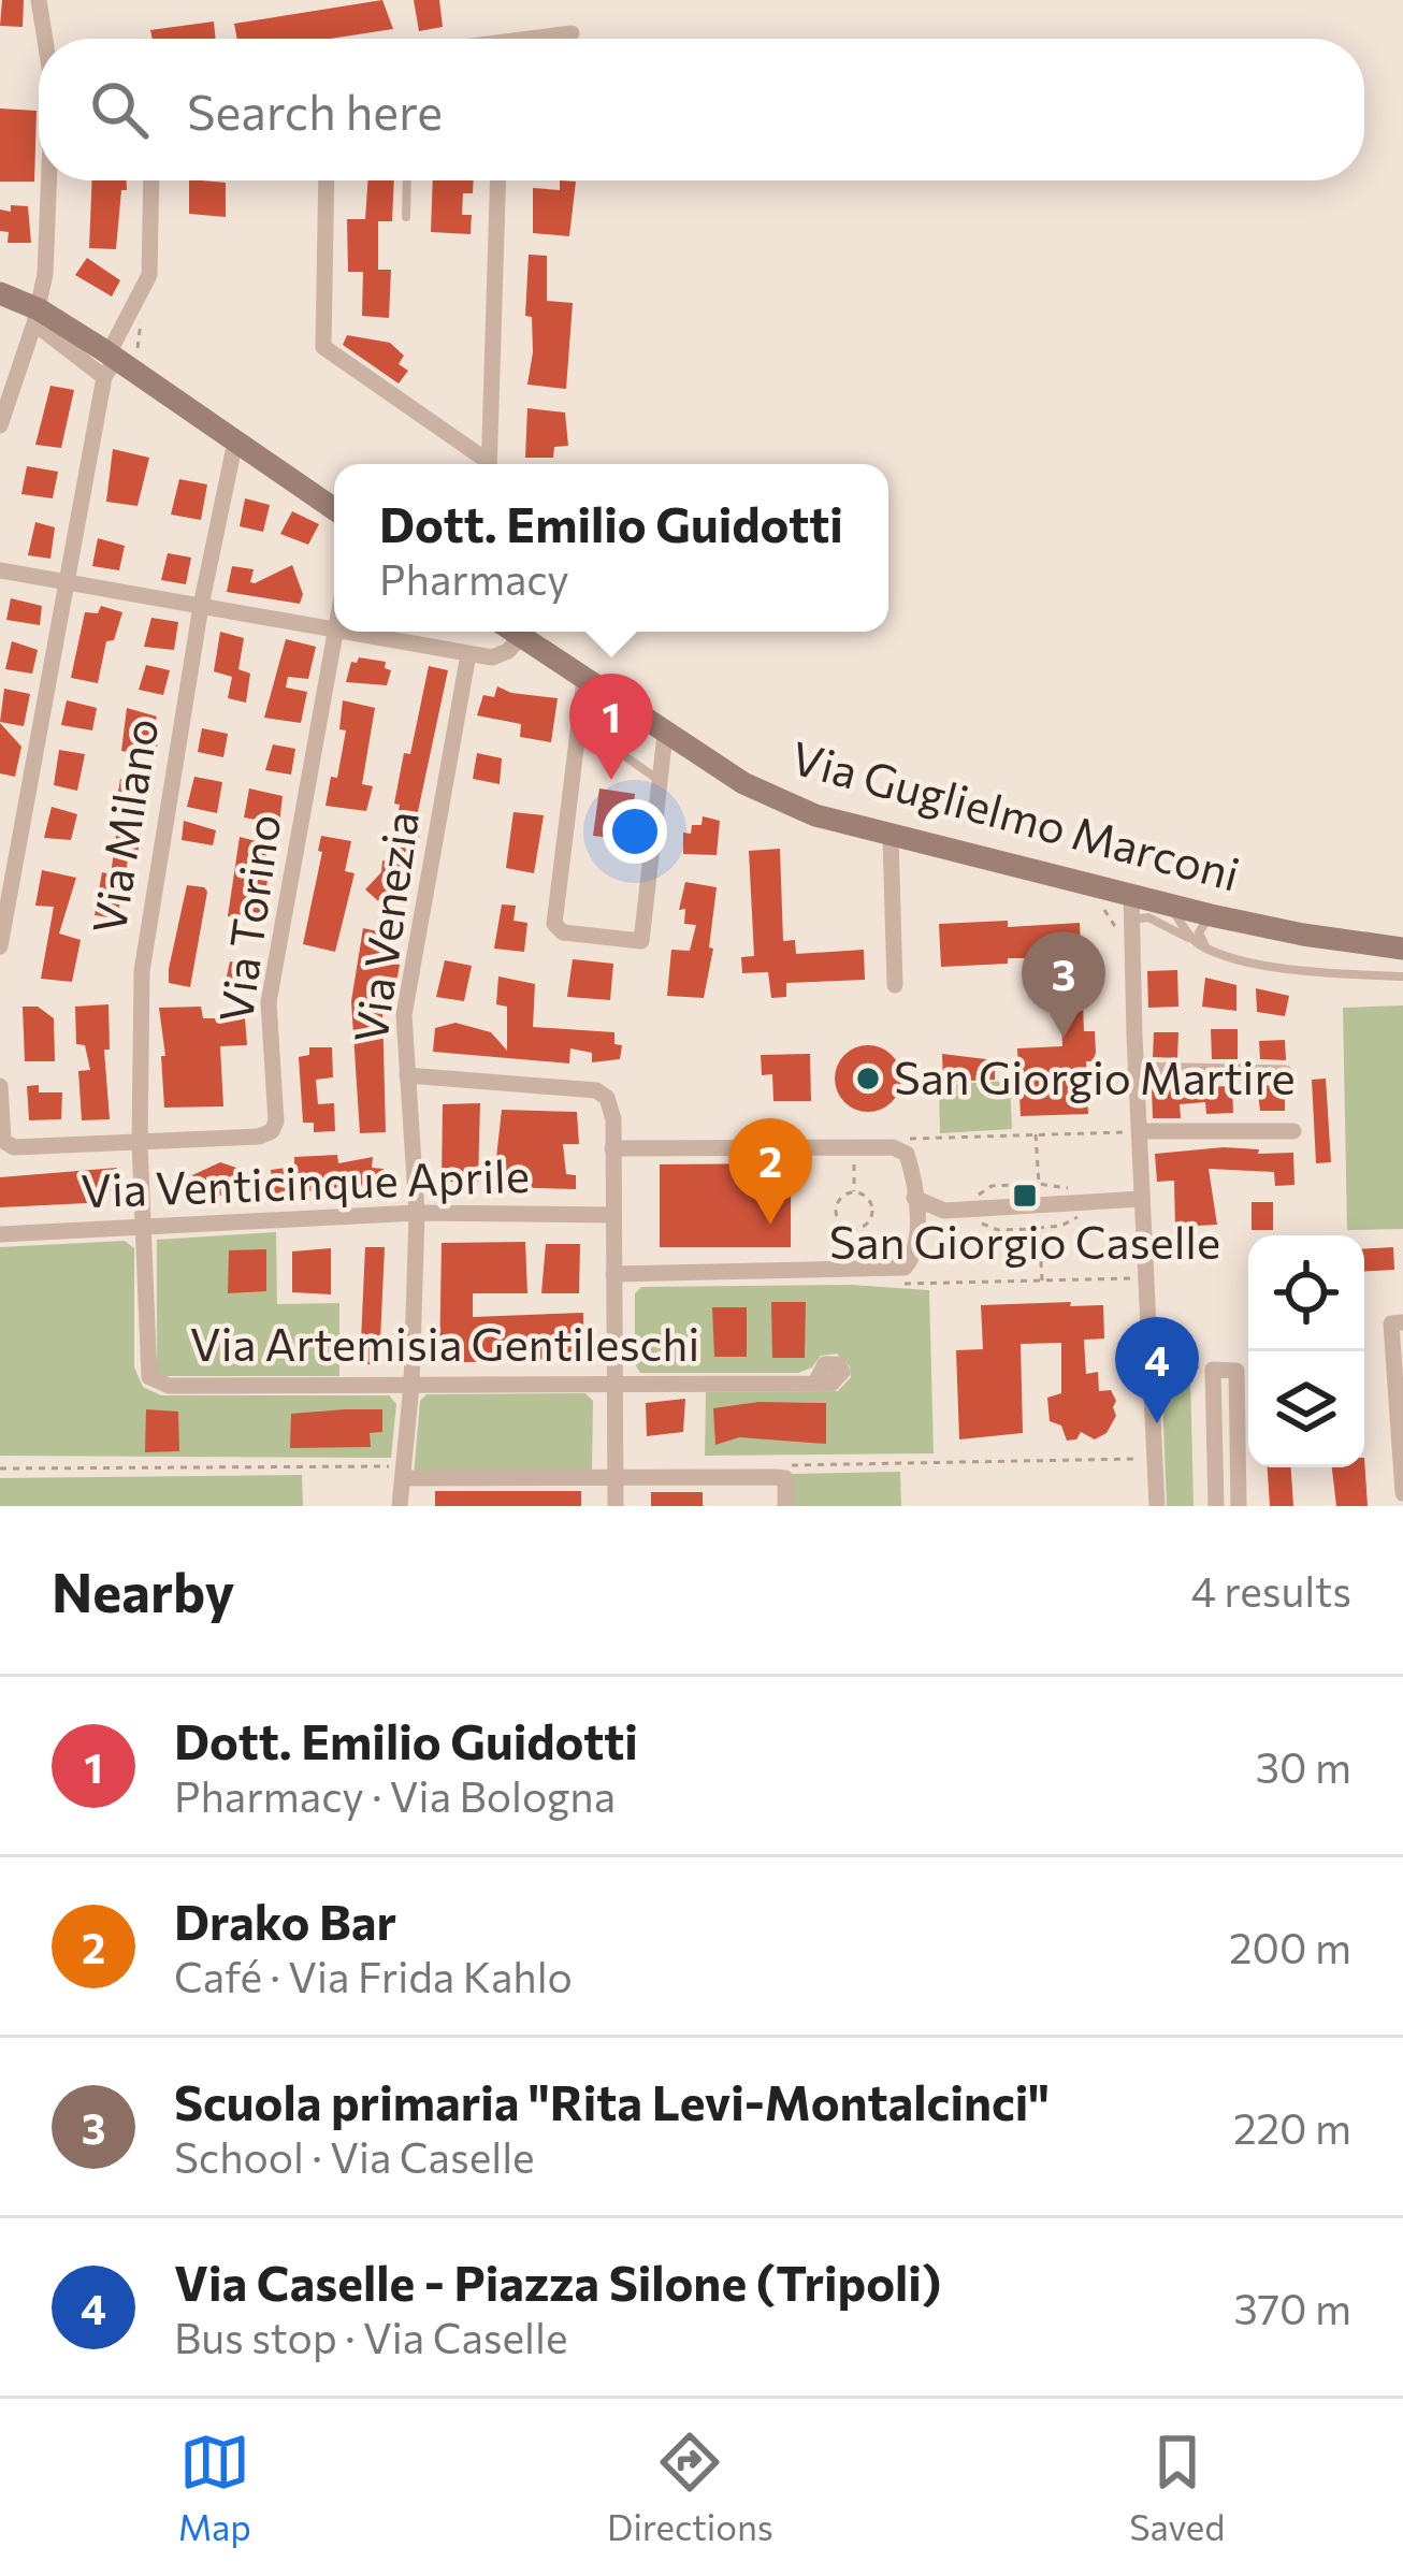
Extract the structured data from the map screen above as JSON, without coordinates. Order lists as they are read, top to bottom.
{
  "streets": {
    "main road": ["Via Guglielmo Marconi"],
    "street": [
      "Via Milano",
      "Via Torino",
      "Via Venezia",
      "Via Venticinque Aprile",
      "Via Artemisia Gentileschi"
    ]
  },
  "crossings": [
    ["Via Milano", "Via Torino"],
    ["Via Milano", "Via Venticinque Aprile"],
    ["Via Milano", "Via Artemisia Gentileschi"],
    ["Via Venezia", "Via Venticinque Aprile"],
    ["Via Venezia", "Via Artemisia Gentileschi"],
    ["Via Venticinque Aprile", "Via Artemisia Gentileschi"]
  ],
  "places": {
    "other": ["San Giorgio Martire"],
    "transit": ["San Giorgio Caselle"]
  },
  "page": {
    "search": "Search here",
    "popup": ["Dott. Emilio Guidotti", "Pharmacy"],
    "pins": [
      "1",
      "3",
      "2",
      "4"
    ],
    "heading": ["Nearby", "4 results"],
    "list": [
      {
        "mark": "1",
        "name": "Dott. Emilio Guidotti",
        "note": "Pharmacy · Via Bologna",
        "value": "30 m"
      },
      {
        "mark": "2",
        "name": "Drako Bar",
        "note": "Café · Via Frida Kahlo",
        "value": "200 m"
      },
      {
        "mark": "3",
        "name": "Scuola primaria \"Rita Levi-Montalcinci\"",
        "note": "School · Via Caselle",
        "value": "220 m"
      },
      {
        "mark": "4",
        "name": "Via Caselle - Piazza Silone (Tripoli)",
        "note": "Bus stop · Via Caselle",
        "value": "370 m"
      }
    ],
    "nav": ["Map", "Directions", "Saved"]
  }
}
